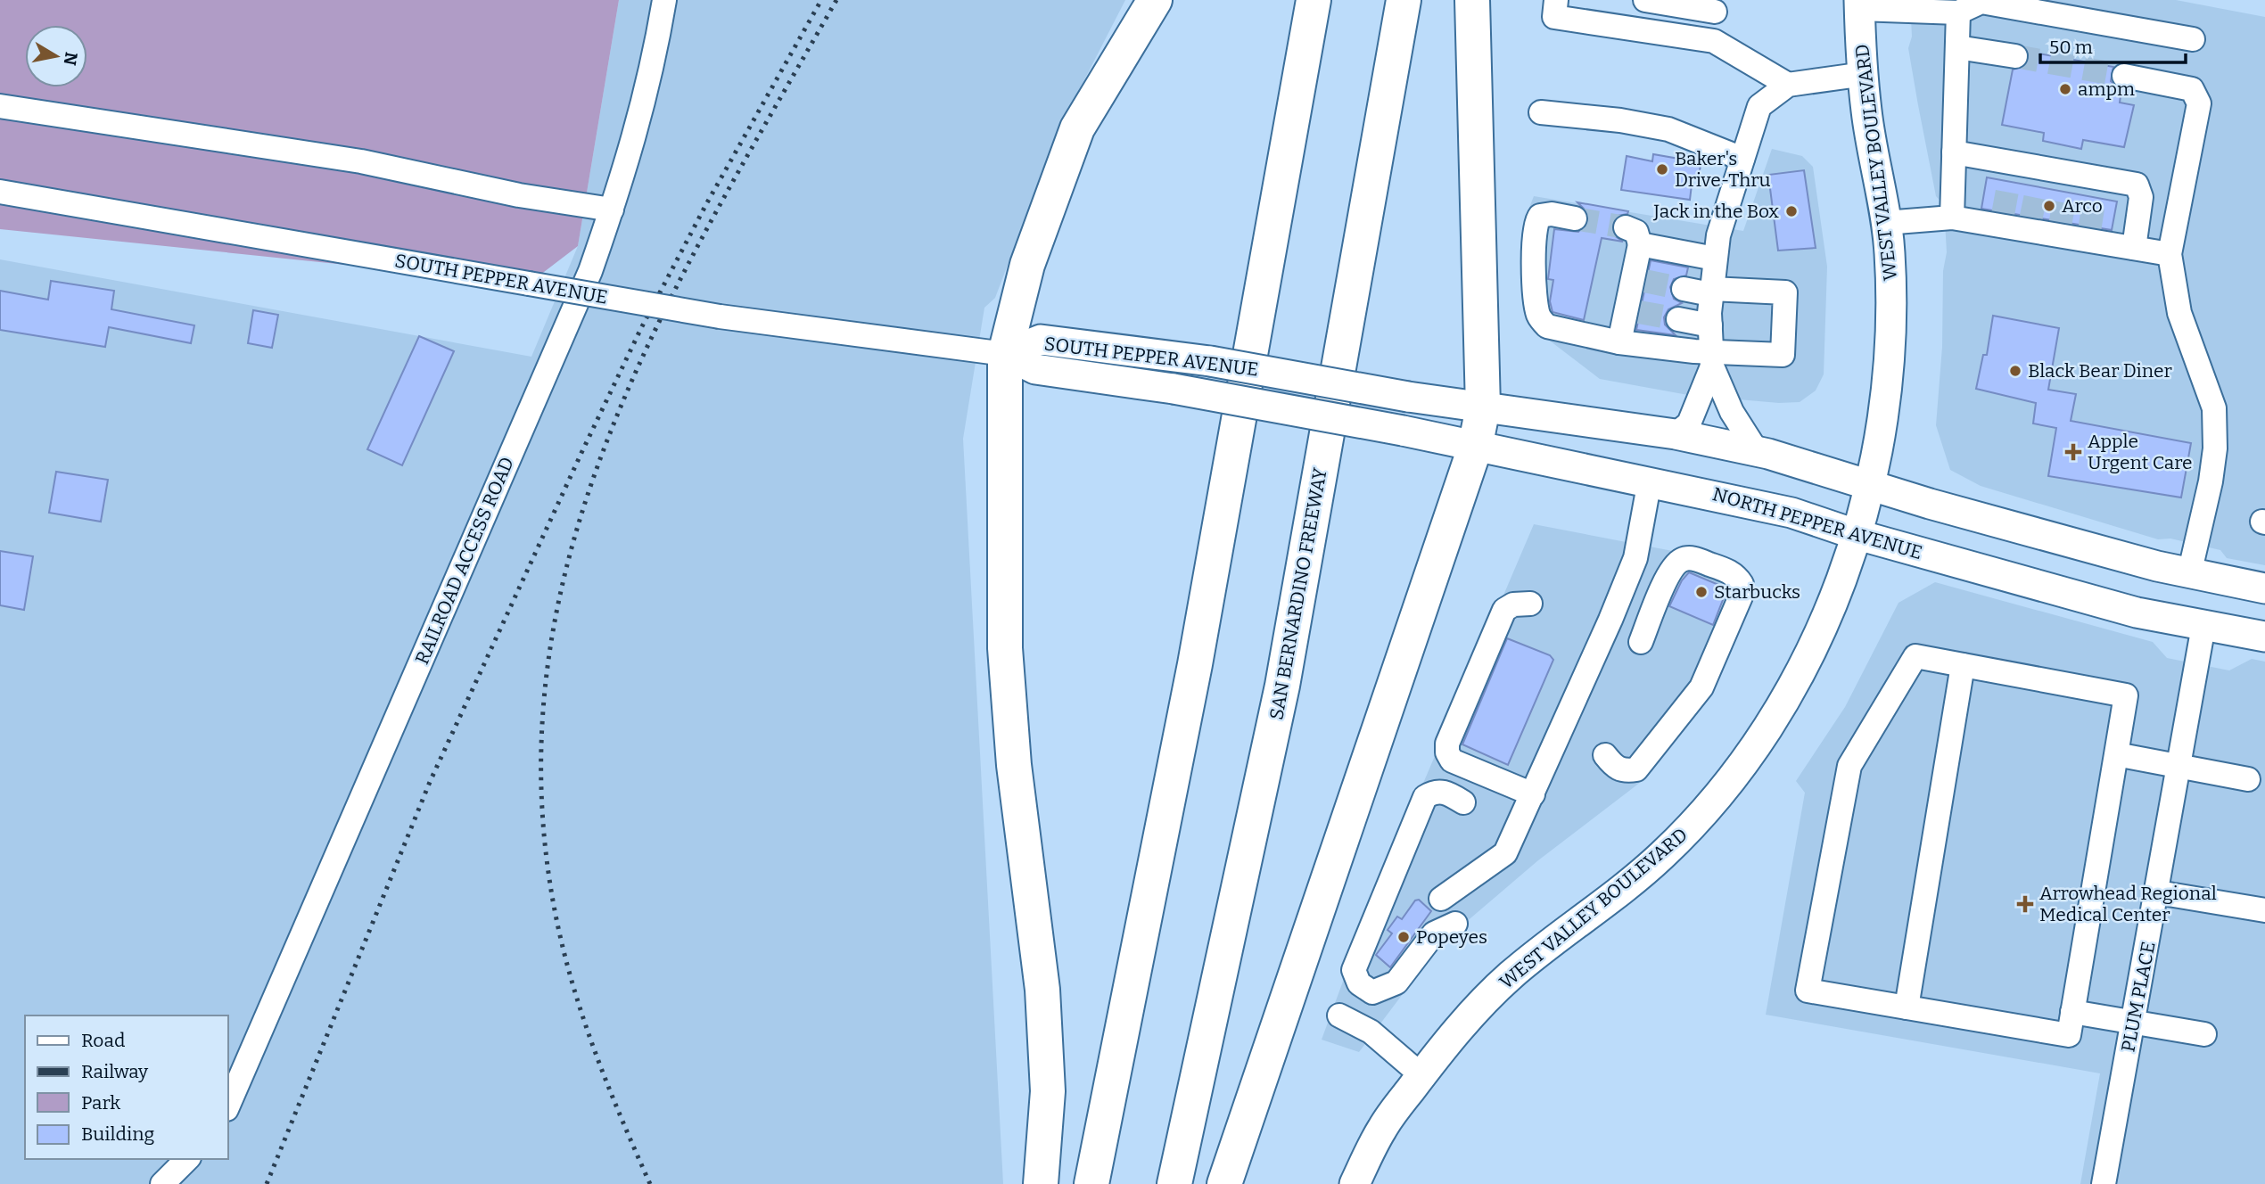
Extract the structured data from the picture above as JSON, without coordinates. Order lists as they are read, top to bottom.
{
  "streets": {
    "highway": ["SAN BERNARDINO FREEWAY"],
    "main road": ["WEST VALLEY BOULEVARD", "SOUTH PEPPER AVENUE", "NORTH PEPPER AVENUE"],
    "street": ["RAILROAD ACCESS ROAD", "PLUM PLACE"]
  },
  "crossings": [
    ["WEST VALLEY BOULEVARD", "NORTH PEPPER AVENUE"],
    ["SOUTH PEPPER AVENUE", "NORTH PEPPER AVENUE"],
    ["NORTH PEPPER AVENUE", "PLUM PLACE"]
  ],
  "places": {
    "other": [
      "ampm",
      "Baker's Drive-Thru",
      "Arco",
      "Jack in the Box",
      "Black Bear Diner",
      "Starbucks",
      "Popeyes"
    ],
    "health": ["Apple Urgent Care", "Arrowhead Regional Medical Center"]
  },
  "legend": [
    "Road",
    "Railway",
    "Park",
    "Building"
  ],
  "scale_bar": "50 m",
  "north": "right"
}
